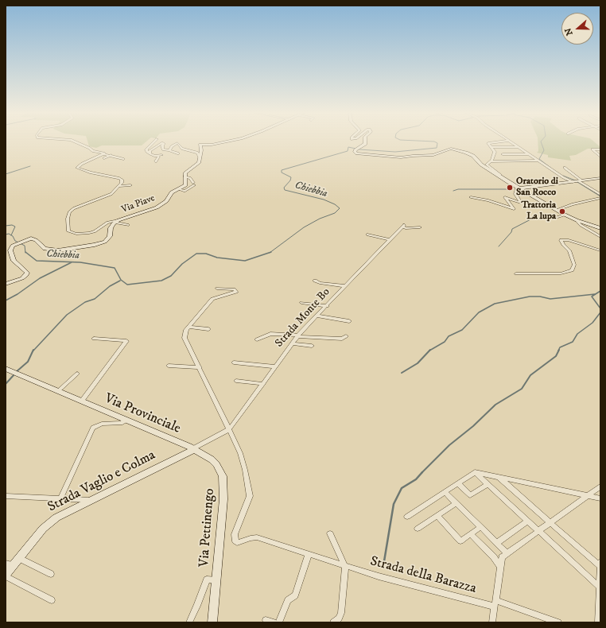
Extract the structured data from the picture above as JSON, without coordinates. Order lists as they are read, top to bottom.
{
  "streets": {
    "street": [
      "Via Piave",
      "Strada Monte Bo",
      "Via Provinciale",
      "Strada Vaglio e Colma",
      "Via Pettinengo",
      "Strada della Barazza"
    ]
  },
  "crossings": [
    ["Strada Monte Bo", "Via Provinciale"],
    ["Strada Monte Bo", "Strada Vaglio e Colma"],
    ["Strada Monte Bo", "Via Pettinengo"],
    ["Strada Monte Bo", "Strada della Barazza"],
    ["Via Provinciale", "Strada Vaglio e Colma"],
    ["Via Provinciale", "Via Pettinengo"],
    ["Strada Vaglio e Colma", "Via Pettinengo"]
  ],
  "water": ["Chiebbia"],
  "places": ["Oratorio di San Rocco", "Trattoria La lupa"],
  "north": "left"
}
